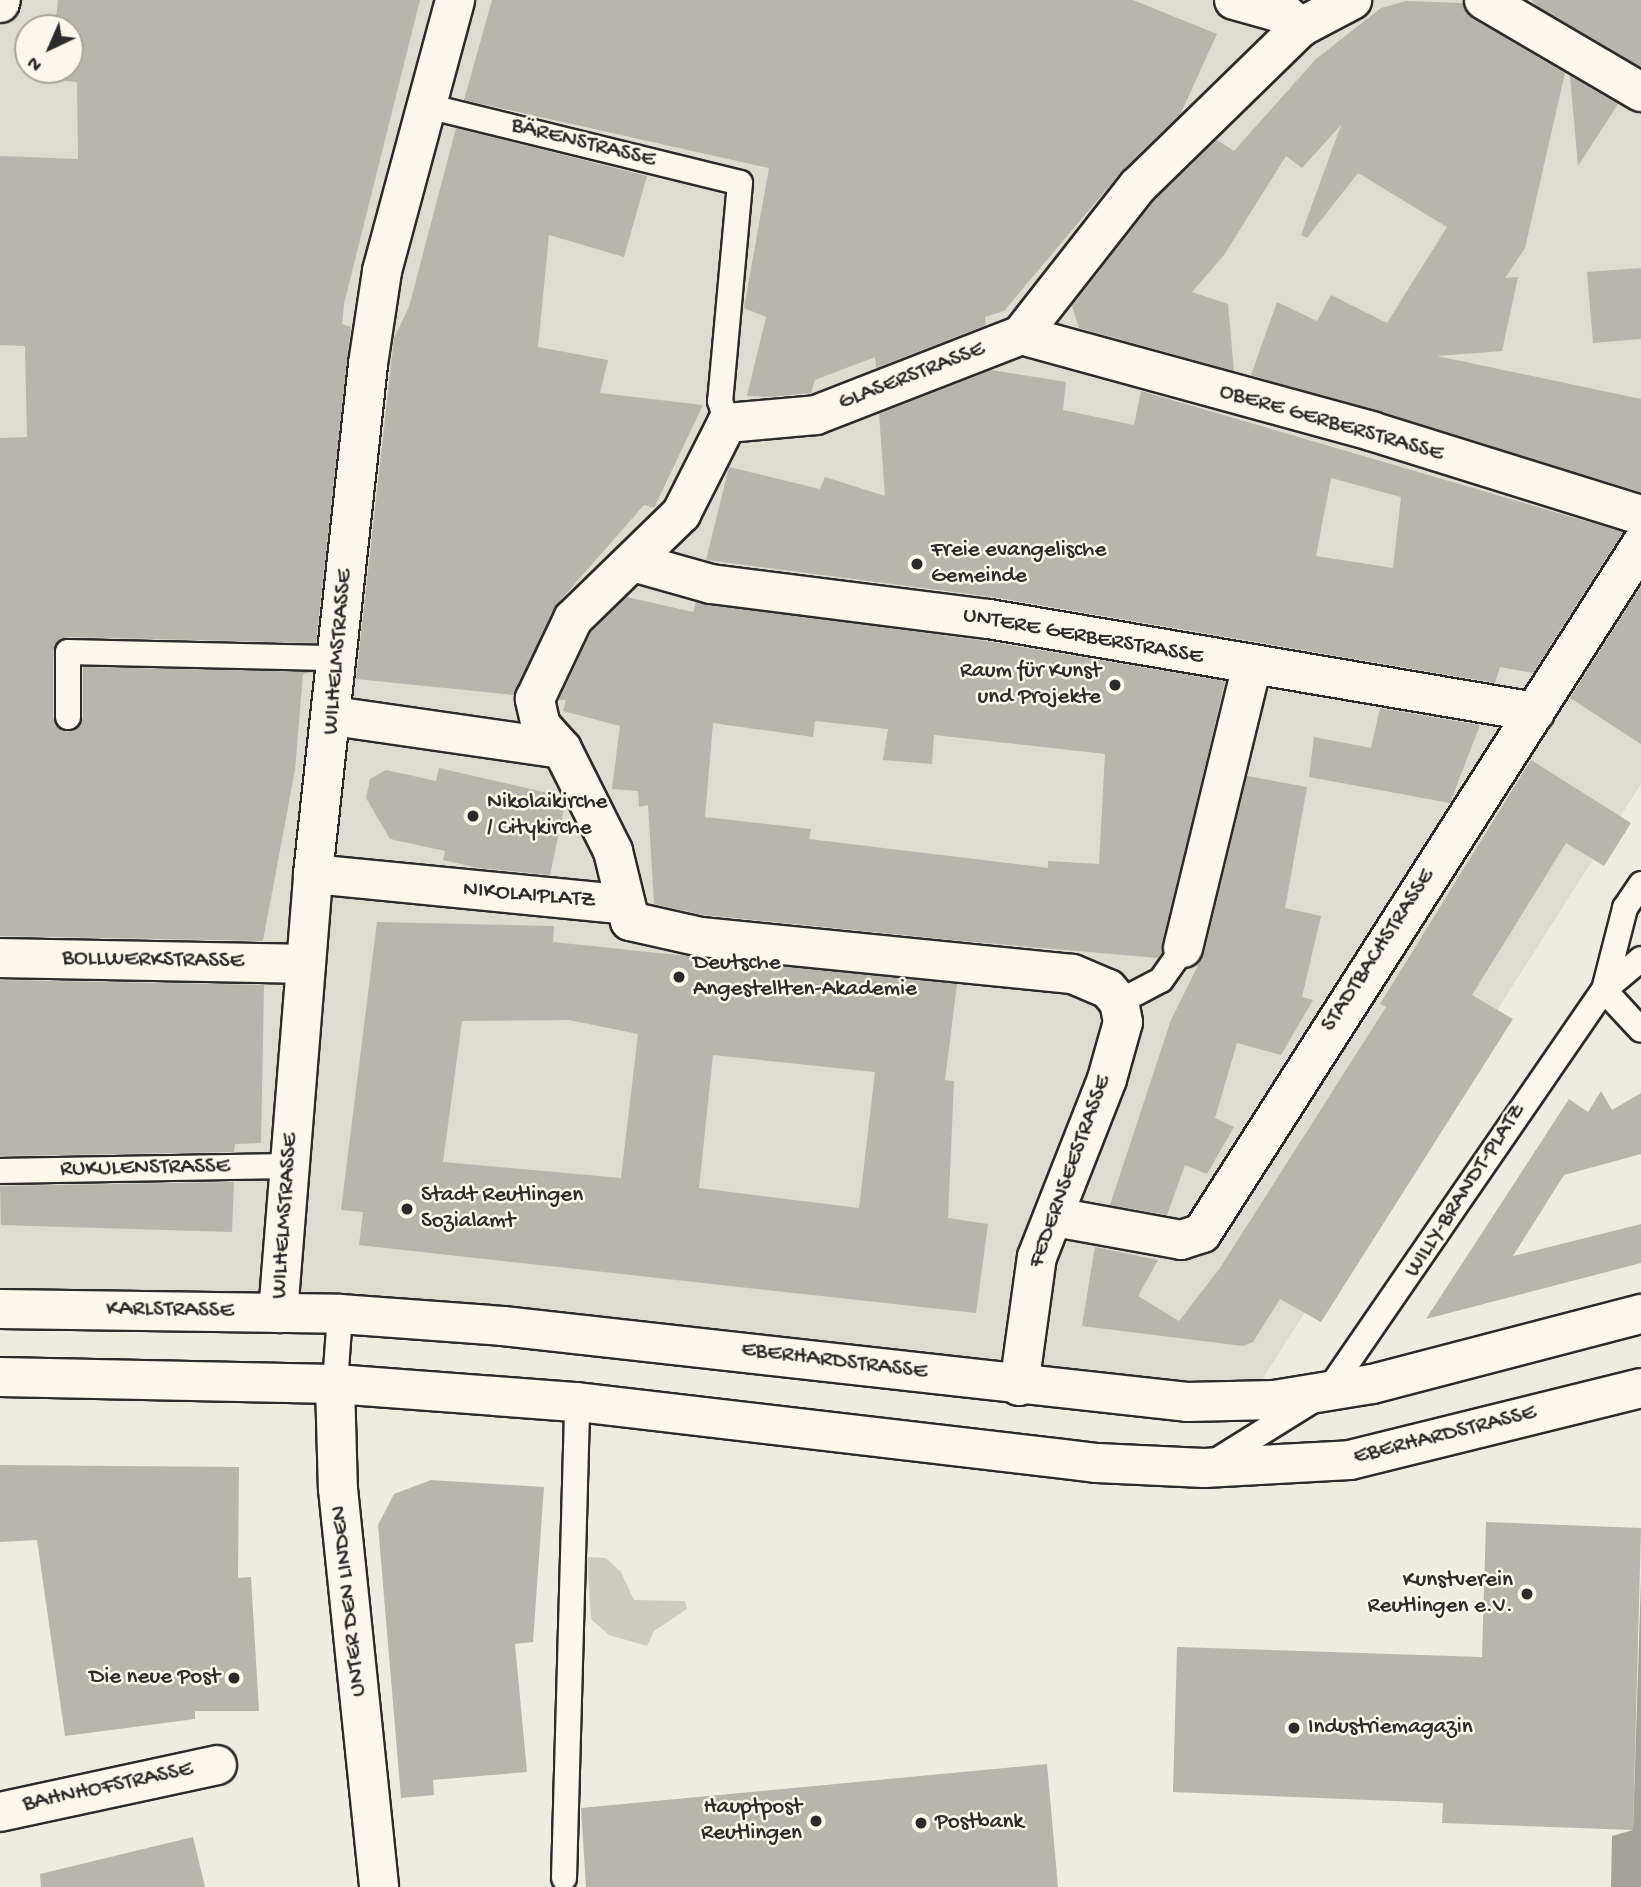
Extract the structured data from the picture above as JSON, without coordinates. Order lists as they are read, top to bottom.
{
  "streets": {
    "street": [
      "GLASERSTRASSE",
      "OBERE GERBERSTRASSE",
      "UNTERE GERBERSTRASSE",
      "WILHELMSTRASSE",
      "NIKOLAIPLATZ",
      "STADTBACHSTRASSE",
      "BOLLWERKSTRASSE",
      "FEDERNSEESTRASSE",
      "KARLSTRASSE",
      "EBERHARDSTRASSE",
      "UNTER DEN LINDEN",
      "BAHNHOFSTRASSE"
    ],
    "lane": ["BÄRENSTRASSE", "RUKULENSTRASSE", "WILLY-BRANDT-PLATZ"]
  },
  "crossings": [
    ["BÄRENSTRASSE", "GLASERSTRASSE"],
    ["BÄRENSTRASSE", "WILHELMSTRASSE"],
    ["GLASERSTRASSE", "OBERE GERBERSTRASSE"],
    ["UNTERE GERBERSTRASSE", "NIKOLAIPLATZ"],
    ["UNTERE GERBERSTRASSE", "STADTBACHSTRASSE"],
    ["WILHELMSTRASSE", "NIKOLAIPLATZ"],
    ["WILHELMSTRASSE", "BOLLWERKSTRASSE"],
    ["WILHELMSTRASSE", "RUKULENSTRASSE"],
    ["WILHELMSTRASSE", "KARLSTRASSE"],
    ["STADTBACHSTRASSE", "FEDERNSEESTRASSE"],
    ["FEDERNSEESTRASSE", "EBERHARDSTRASSE"],
    ["WILLY-BRANDT-PLATZ", "EBERHARDSTRASSE"],
    ["KARLSTRASSE", "EBERHARDSTRASSE"],
    ["KARLSTRASSE", "UNTER DEN LINDEN"],
    ["EBERHARDSTRASSE", "UNTER DEN LINDEN"]
  ],
  "places": [
    "Freie evangelische Gemeinde",
    "Raum für Kunst und Projekte",
    "Nikolaikirche / Citykirche",
    "Deutsche Angestellten-Akademie",
    "Stadt Reutlingen Sozialamt",
    "Kunstverein Reutlingen e.V.",
    "Die neue Post",
    "Industriemagazin",
    "Hauptpost Reutlingen",
    "Postbank"
  ],
  "north": "bottom left"
}
